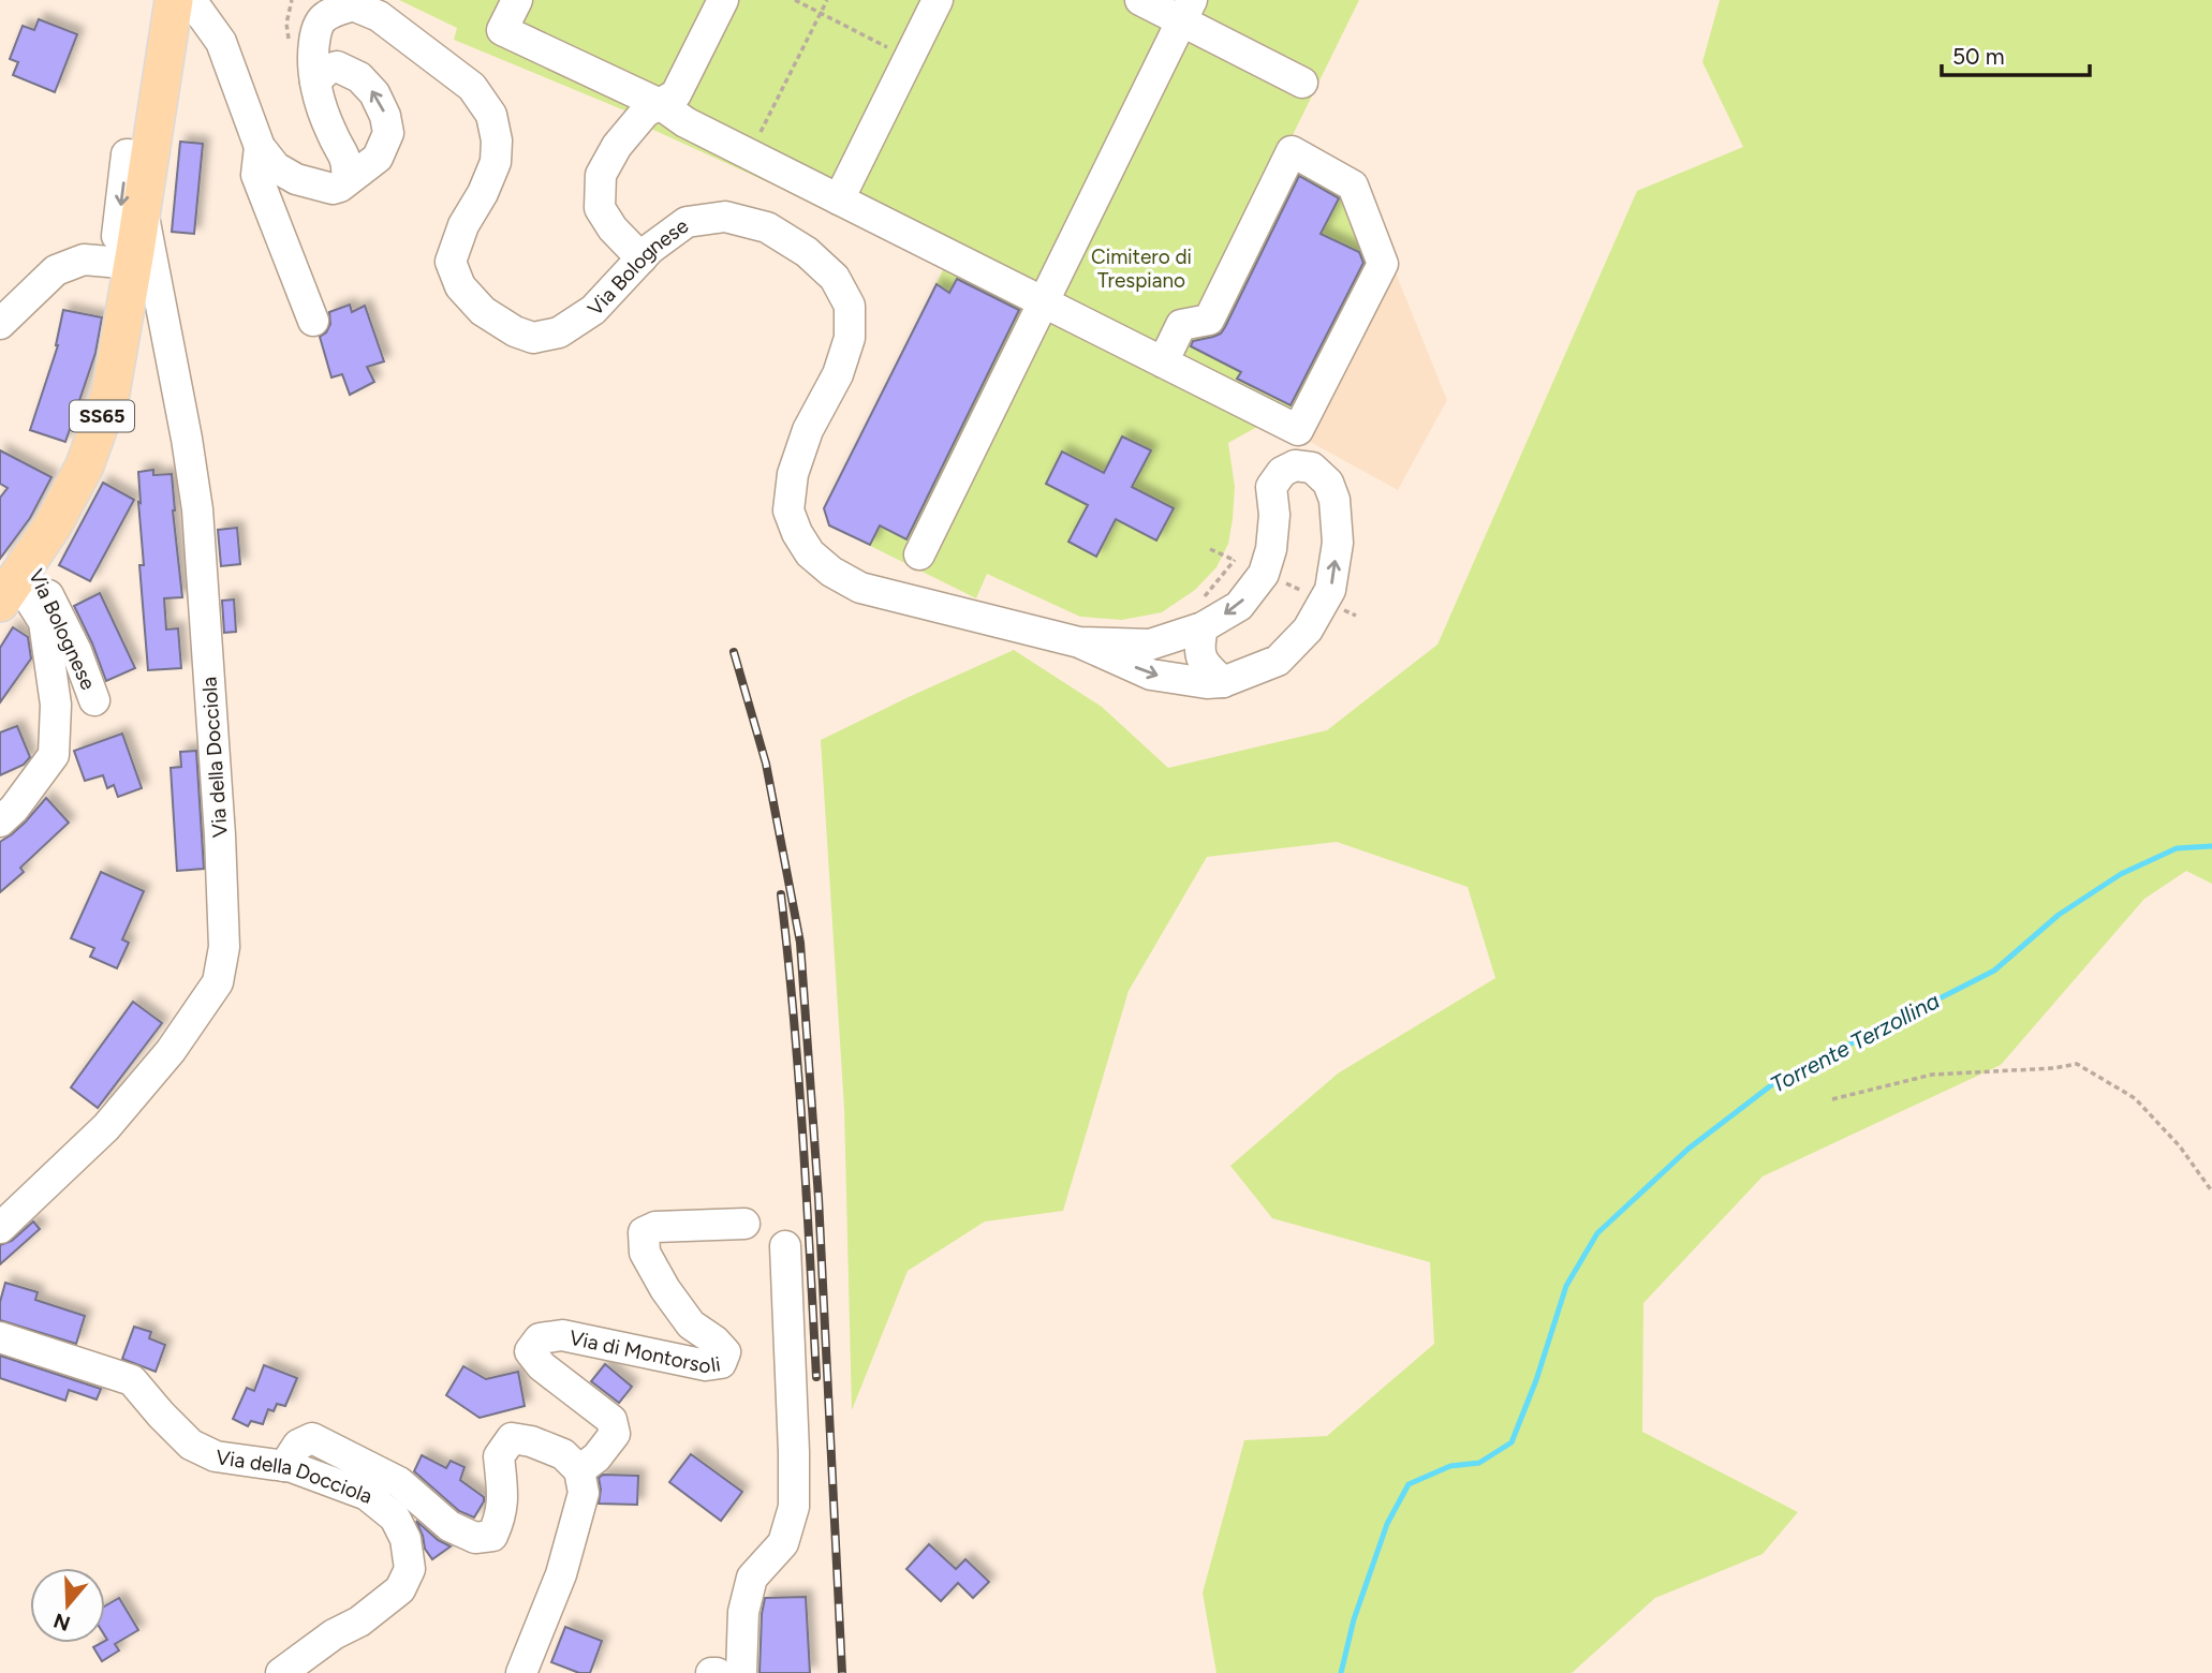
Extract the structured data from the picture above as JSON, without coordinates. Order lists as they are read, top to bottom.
{
  "streets": {
    "main road": ["Via Bolognese", "SS65"],
    "street": ["Via della Docciola", "Via di Montorsoli"]
  },
  "crossings": [
    ["Via Bolognese", "Via della Docciola"]
  ],
  "water": ["Torrente Terzollina"],
  "parks": ["Cimitero di Trespiano"],
  "scale_bar": "50 m",
  "north": "bottom"
}
